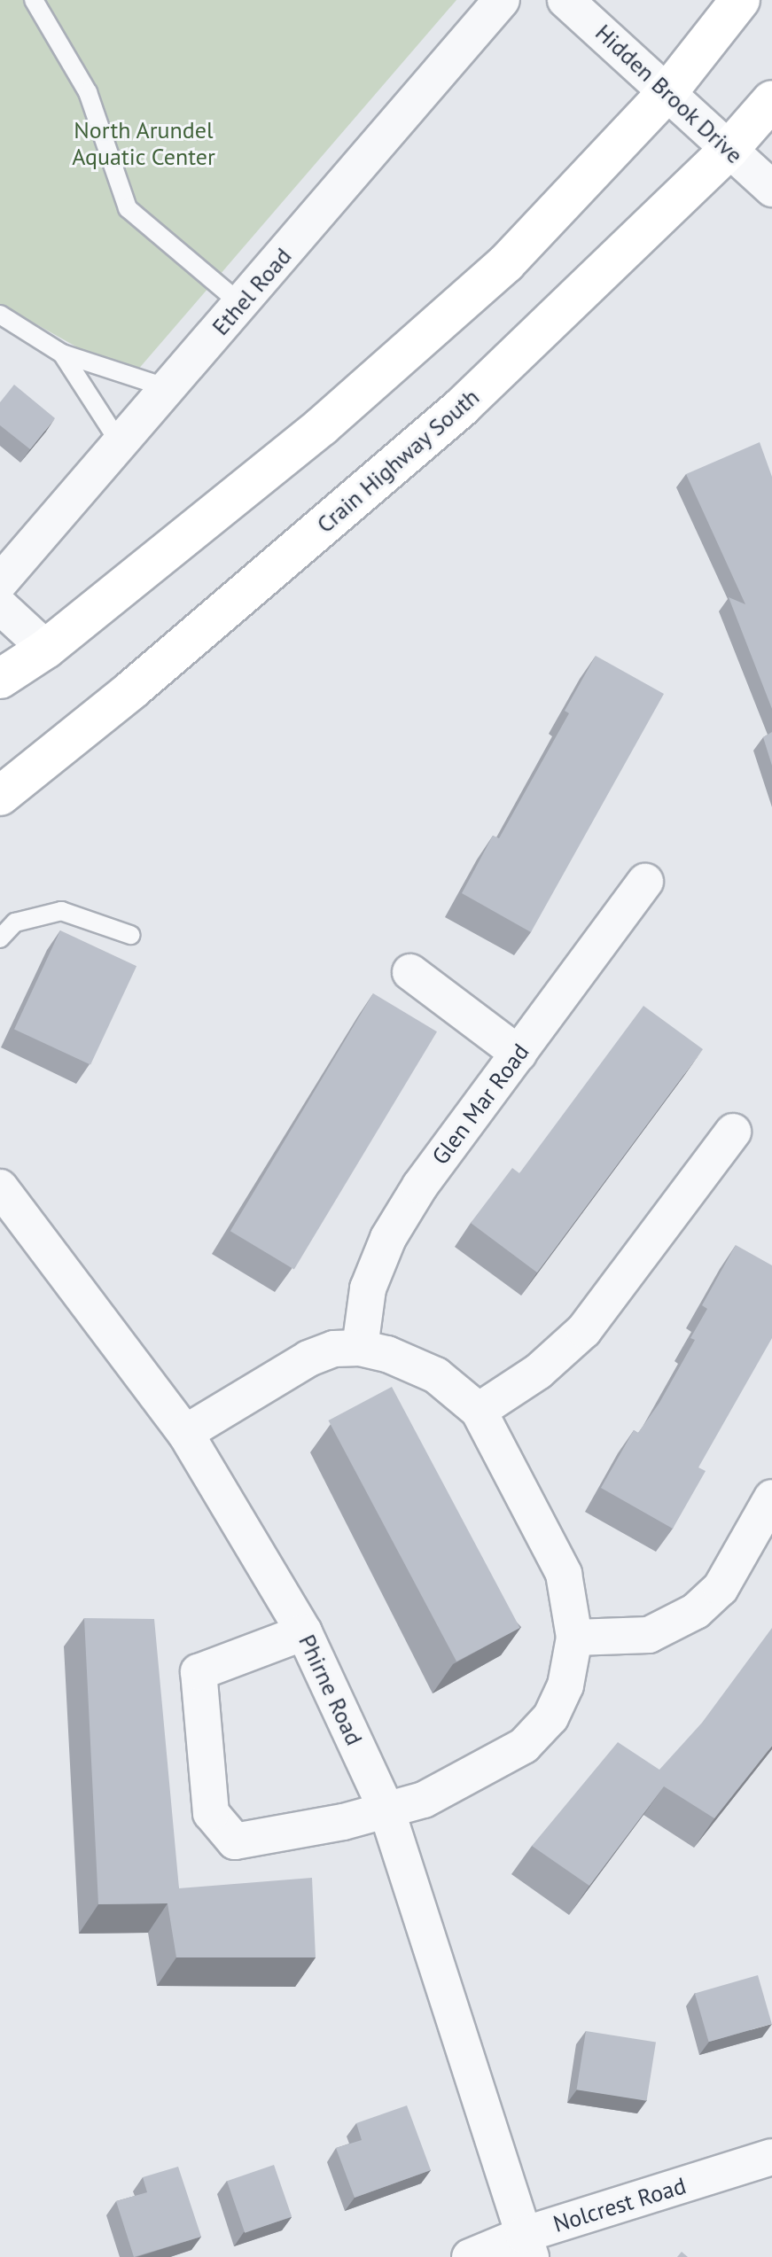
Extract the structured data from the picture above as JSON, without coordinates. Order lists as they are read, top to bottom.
{
  "streets": {
    "main road": ["Crain Highway South"],
    "street": [
      "Hidden Brook Drive",
      "Ethel Road",
      "Glen Mar Road",
      "Phirne Road",
      "Nolcrest Road"
    ]
  },
  "crossings": [
    ["Hidden Brook Drive", "Crain Highway South"],
    ["Phirne Road", "Nolcrest Road"]
  ],
  "parks": ["North Arundel Aquatic Center"]
}
